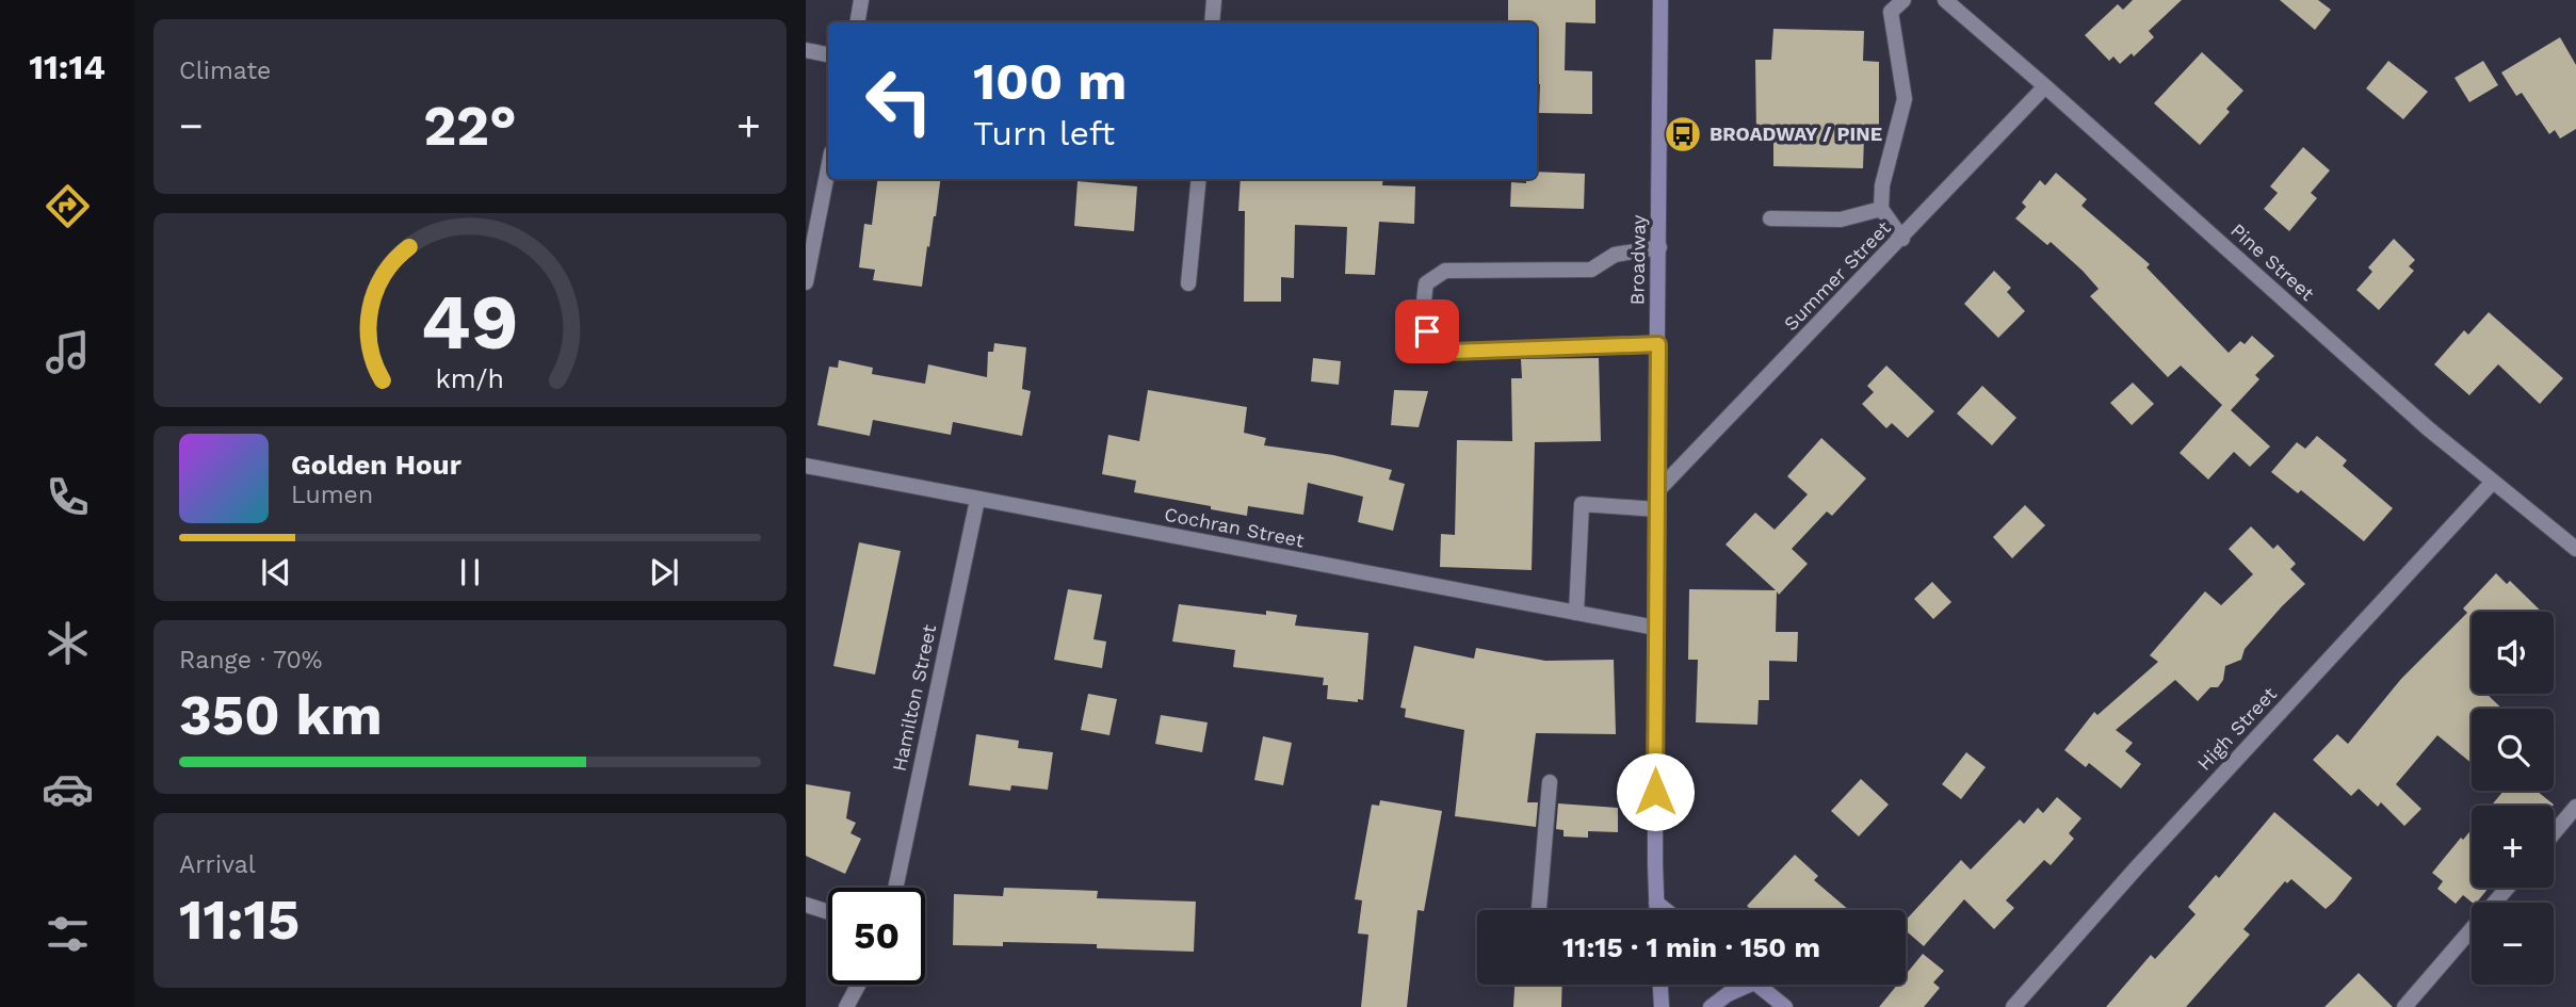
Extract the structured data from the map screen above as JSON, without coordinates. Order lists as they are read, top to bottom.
{
  "streets": {
    "main road": ["Broadway"],
    "street": [
      "Pine Street",
      "Summer Street",
      "Cochran Street",
      "Hamilton Street",
      "High Street"
    ]
  },
  "crossings": [
    ["Broadway", "Summer Street"],
    ["Broadway", "Cochran Street"],
    ["Pine Street", "Summer Street"],
    ["Pine Street", "High Street"],
    ["Cochran Street", "Hamilton Street"]
  ],
  "places": {
    "bus stop": ["BROADWAY / PINE"]
  },
  "page": {
    "tabs": "11:14",
    "tile": [
      "Climate",
      ["Range · 70%", "350 km"],
      ["Arrival", "11:15"]
    ],
    "turn": ["100 m", "Turn left"],
    "heat": ["−", "22°", "+"],
    "song": ["Golden Hour", "Lumen"],
    "map_buttons": ["+", "−"],
    "limit": "50",
    "trip": "11:15 · 1 min · 150 m",
    "gauge": ["49", "km/h"]
  }
}
